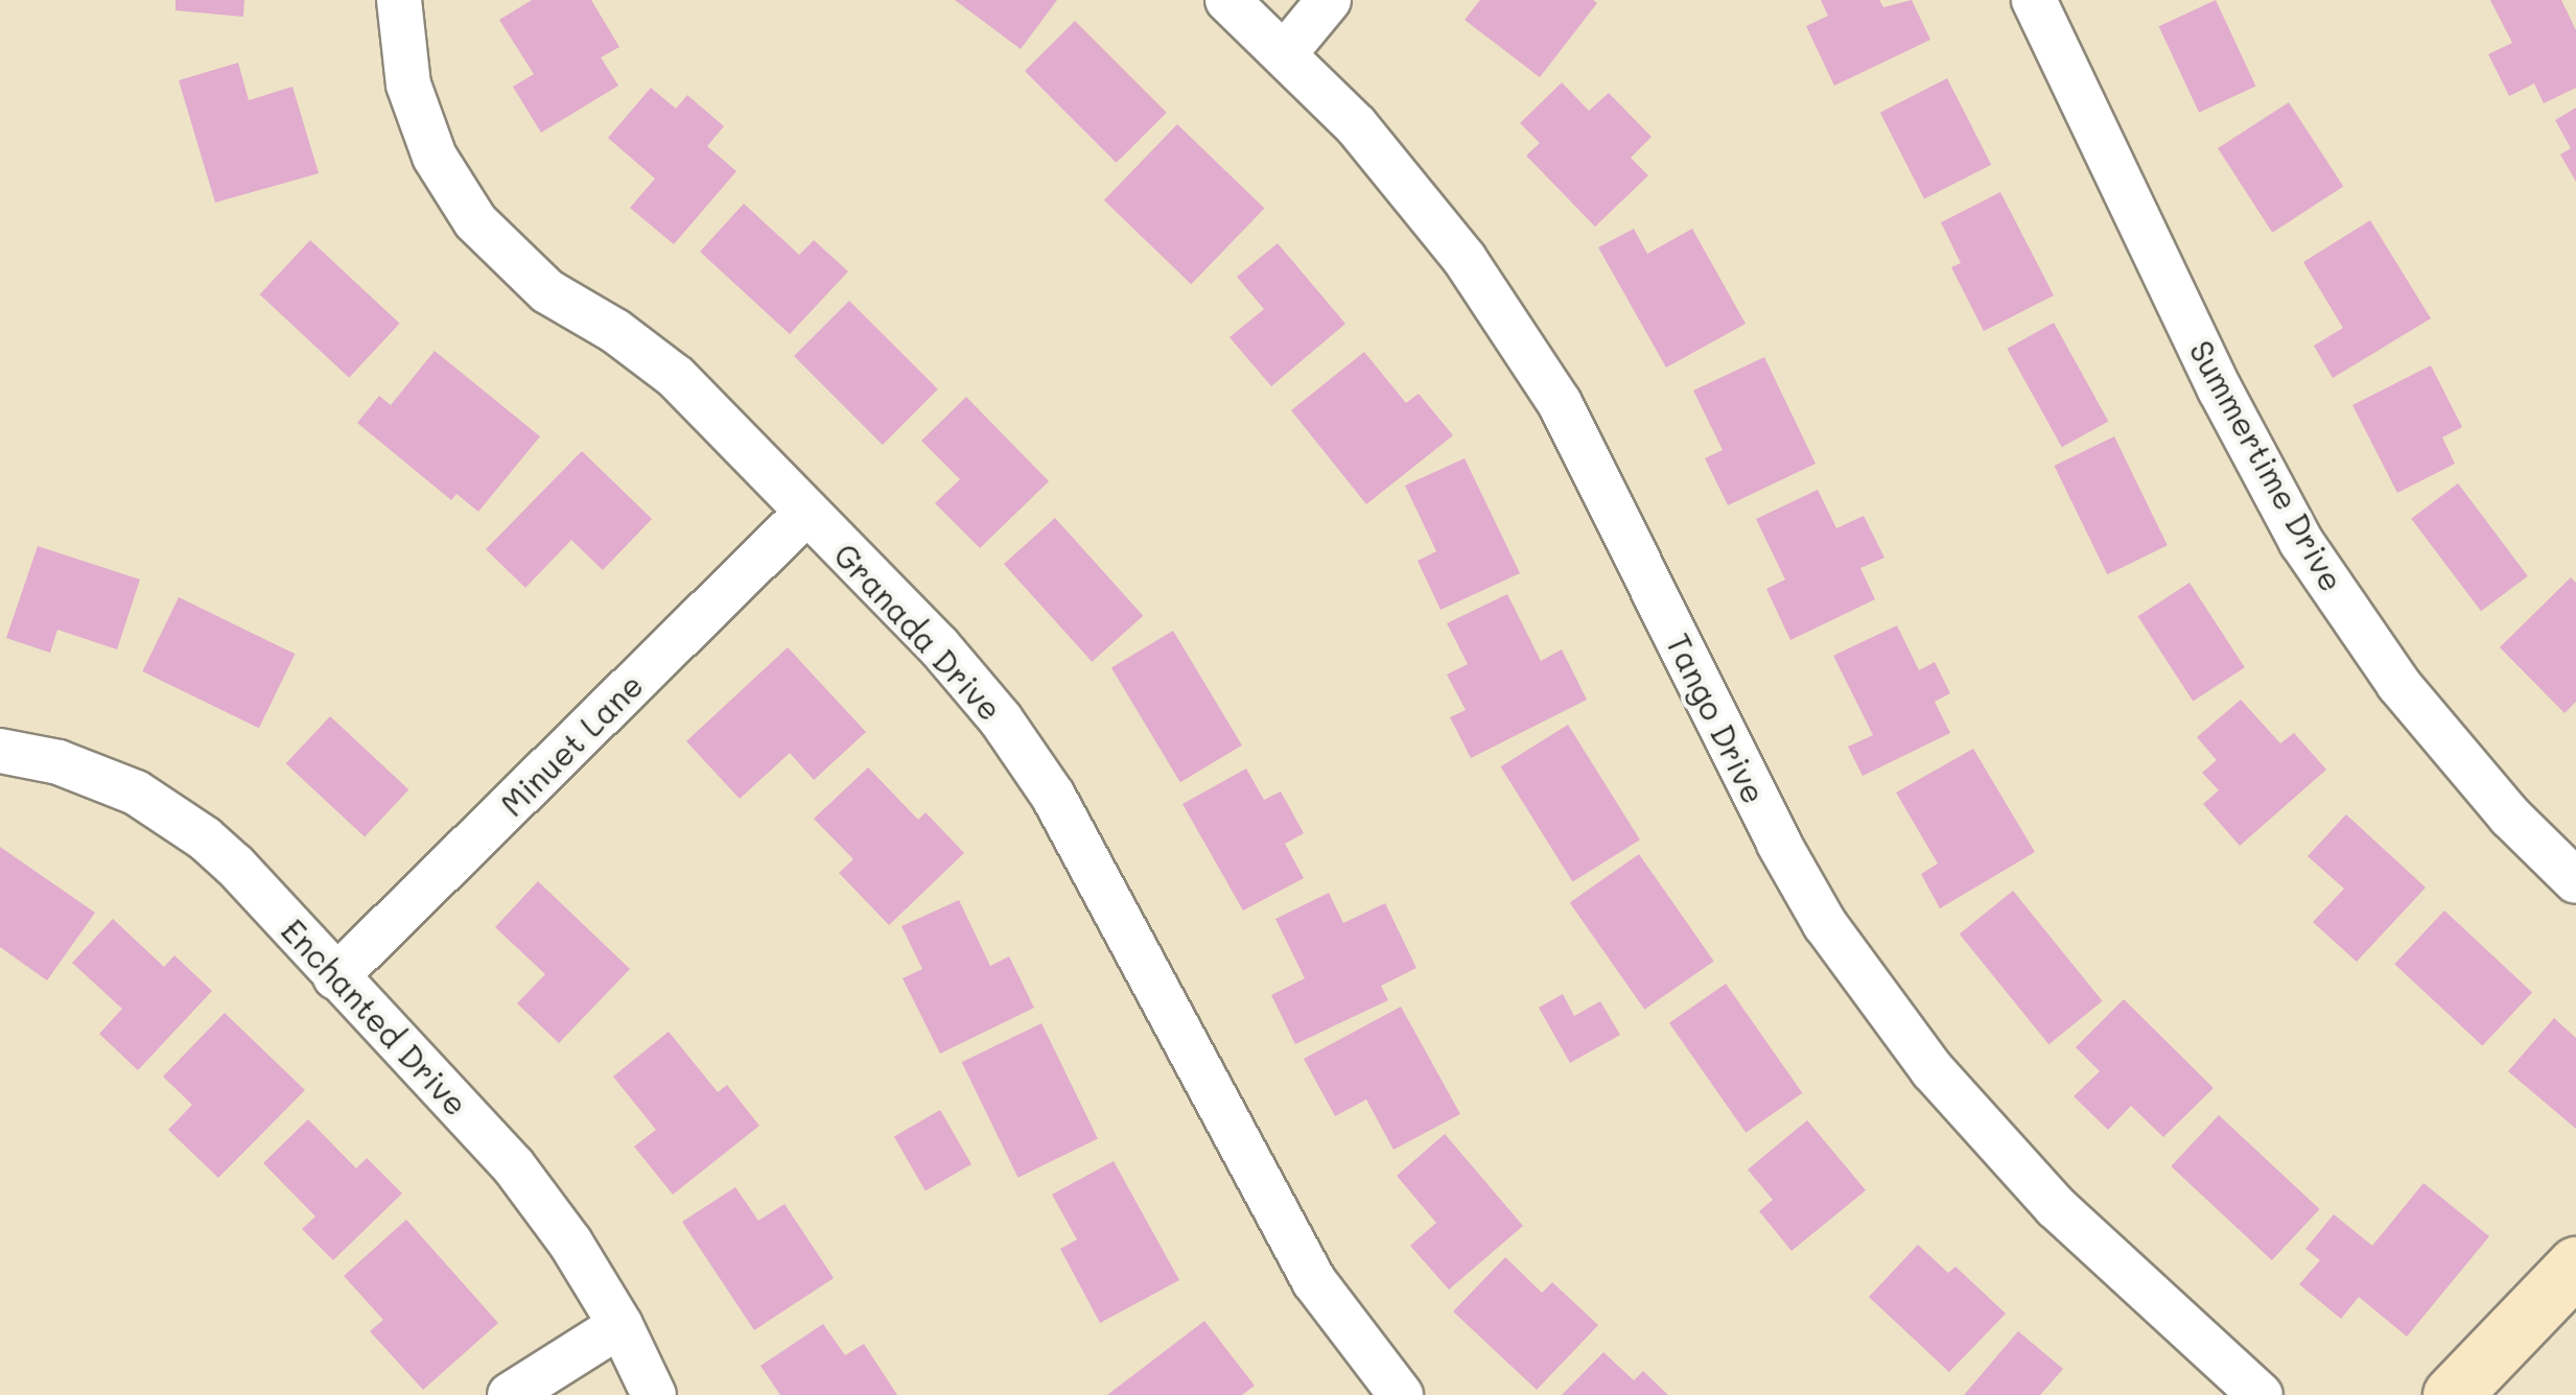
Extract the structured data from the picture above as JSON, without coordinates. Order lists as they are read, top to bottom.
{
  "streets": {
    "street": [
      "Summertime Drive",
      "Granada Drive",
      "Tango Drive",
      "Minuet Lane",
      "Enchanted Drive"
    ]
  },
  "crossings": [
    ["Granada Drive", "Minuet Lane"],
    ["Minuet Lane", "Enchanted Drive"]
  ]
}
